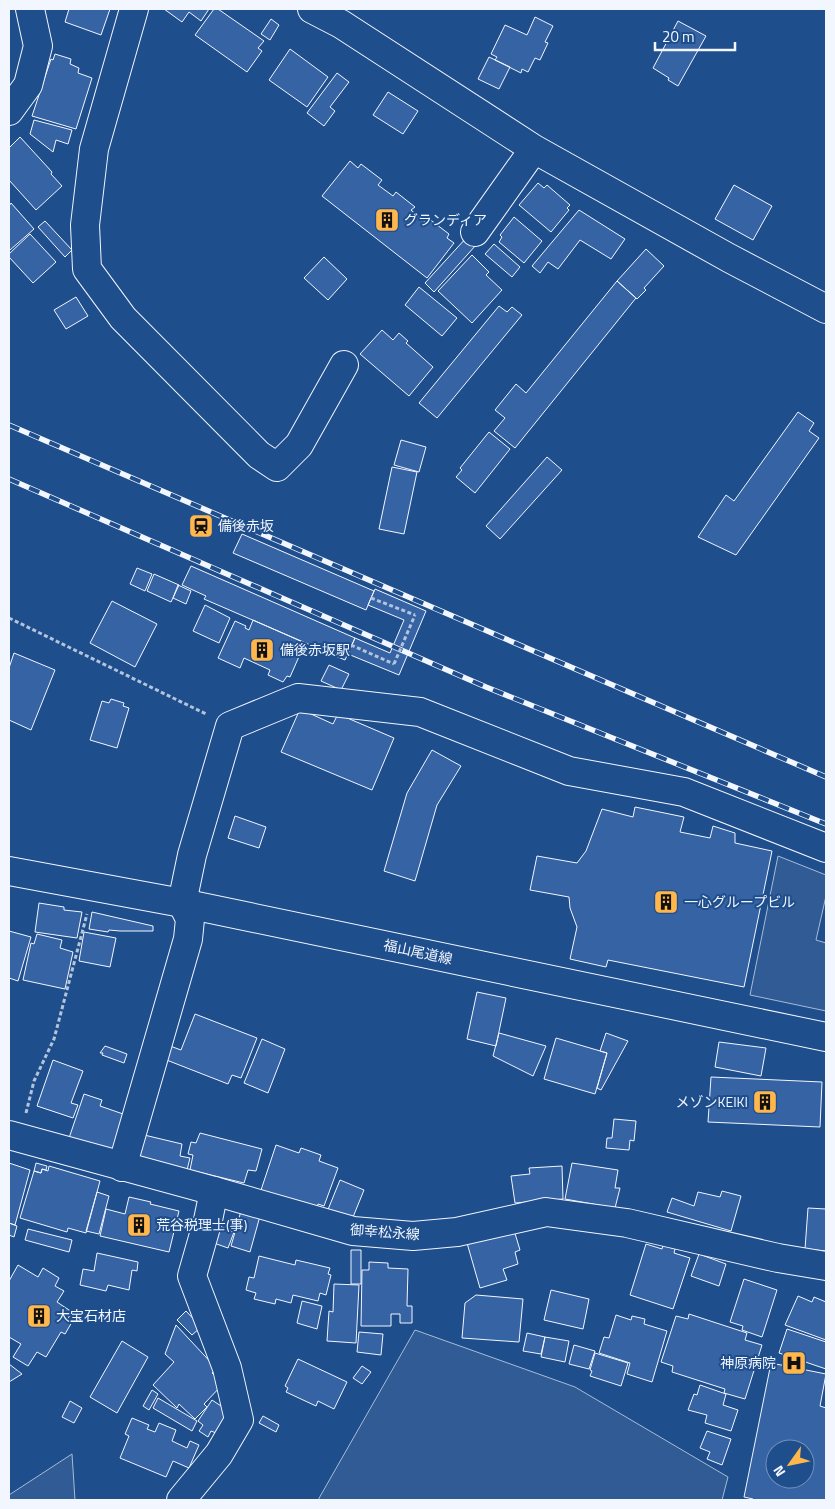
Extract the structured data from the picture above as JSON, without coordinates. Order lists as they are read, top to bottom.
{
  "streets": {
    "street": ["福山尾道線", "御幸松永線"]
  },
  "places": {
    "building": [
      "グランディア",
      "備後赤坂駅",
      "一心グループビル",
      "メゾンKEIKI",
      "荒谷税理士(事)",
      "大宝石材店"
    ],
    "station": ["備後赤坂"],
    "hospital": ["神原病院"]
  },
  "scale_bar": "20 m",
  "north": "bottom left"
}
